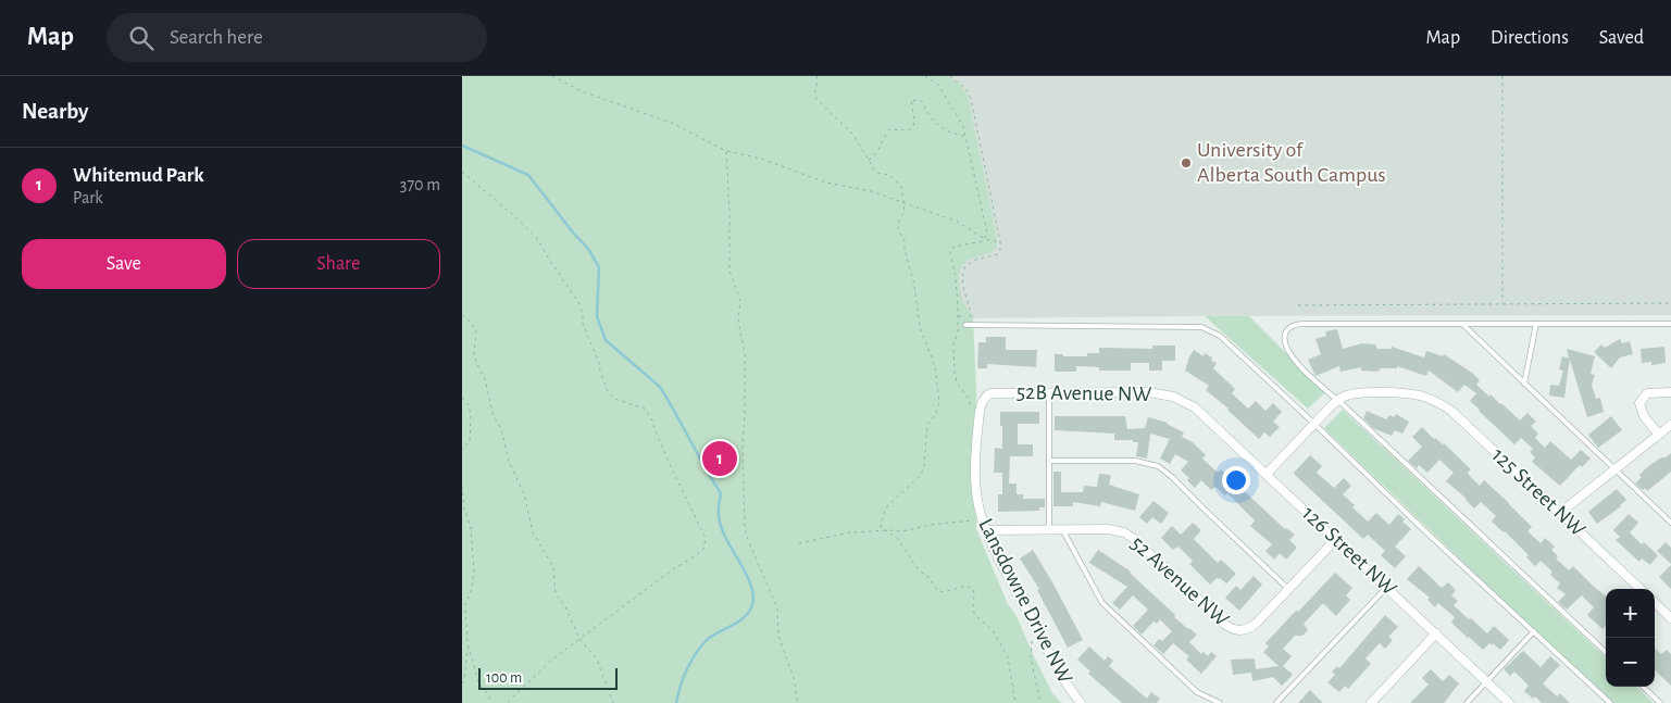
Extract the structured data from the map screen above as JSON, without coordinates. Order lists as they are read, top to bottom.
{
  "streets": {
    "street": [
      "52B Avenue NW",
      "125 Street NW",
      "126 Street NW",
      "52 Avenue NW",
      "Lansdowne Drive NW"
    ]
  },
  "crossings": [
    ["52B Avenue NW", "126 Street NW"],
    ["52B Avenue NW", "Lansdowne Drive NW"],
    ["126 Street NW", "52 Avenue NW"],
    ["52 Avenue NW", "Lansdowne Drive NW"]
  ],
  "places": ["University of Alberta South Campus"],
  "scale_bar": "100 m",
  "page": {
    "header": "Map",
    "search": "Search here",
    "nav": ["Map", "Directions", "Saved"],
    "heading": "Nearby",
    "list": [
      {
        "mark": "1",
        "name": "Whitemud Park",
        "note": "Park",
        "value": "370 m"
      }
    ],
    "buttons": ["Save", "Share"],
    "pins": "1",
    "map_buttons": ["+", "−"],
    "scale": "100 m"
  }
}
